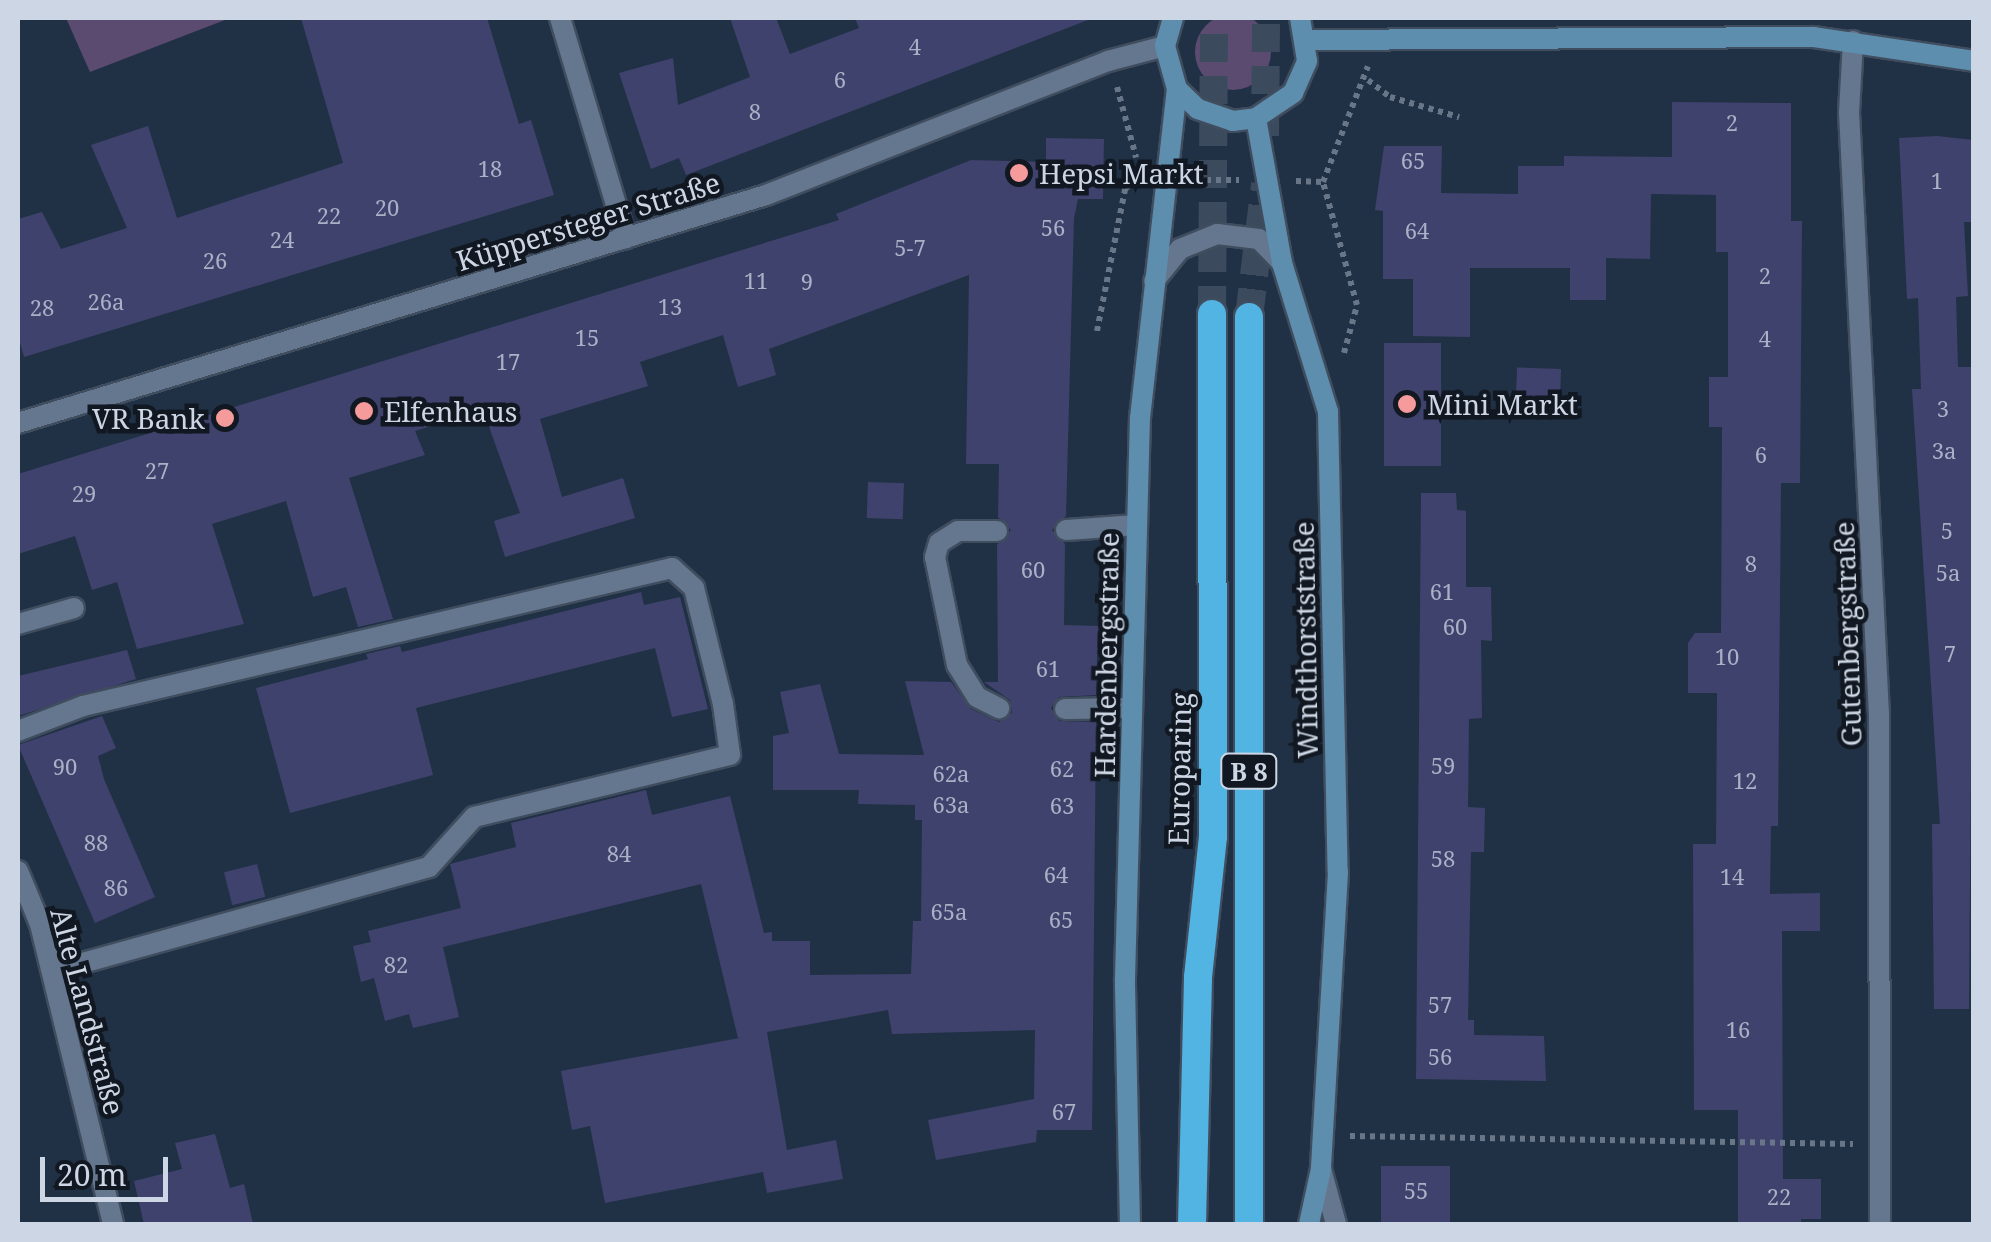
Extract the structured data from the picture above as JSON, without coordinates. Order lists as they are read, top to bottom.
{
  "streets": {
    "highway": ["Europaring", "B 8"],
    "main road": ["Windthorststraße", "Hardenbergstraße"],
    "street": ["Küppersteger Straße", "Gutenbergstraße", "Alte Landstraße"]
  },
  "places": [
    "Hepsi Markt",
    "Mini Markt",
    "Elfenhaus",
    "VR Bank"
  ],
  "house_numbers": [
    "4",
    "6",
    "8",
    "2",
    "65",
    "18",
    "1",
    "20",
    "22",
    "56",
    "64",
    "24",
    "5-7",
    "26",
    "2",
    "11",
    "9",
    "26a",
    "13",
    "28",
    "15",
    "4",
    "17",
    "3",
    "3a",
    "6",
    "27",
    "29",
    "5",
    "8",
    "60",
    "5a",
    "61",
    "60",
    "7",
    "10",
    "61",
    "59",
    "90",
    "62",
    "62a",
    "12",
    "63a",
    "63",
    "88",
    "84",
    "58",
    "64",
    "14",
    "86",
    "65a",
    "65",
    "82",
    "57",
    "16",
    "56",
    "67",
    "55",
    "22"
  ],
  "scale_bar": "20 m"
}
